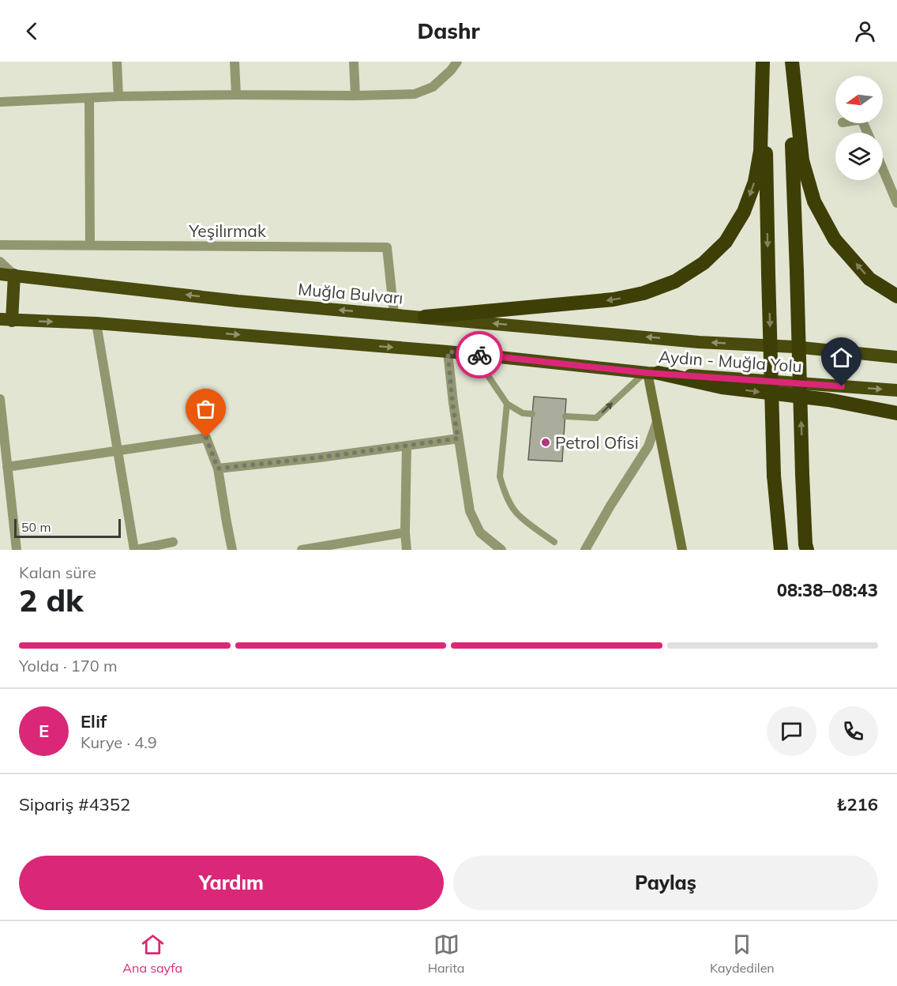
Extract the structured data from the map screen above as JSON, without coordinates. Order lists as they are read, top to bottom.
{
  "streets": {
    "highway": ["Muğla Bulvarı", "Aydın - Muğla Yolu"],
    "street": ["Yeşilırmak"]
  },
  "crossings": [
    ["Yeşilırmak", "Muğla Bulvarı"],
    ["Muğla Bulvarı", "Aydın - Muğla Yolu"]
  ],
  "places": ["Petrol Ofisi"],
  "scale_bar": "50 m",
  "north": "left",
  "page": {
    "header": "Dashr",
    "scale": "50 m",
    "heading": ["2 dk", "Kalan süre", "08:38–08:43"],
    "panel": [
      "Elif",
      "Kurye · 4.9",
      "Sipariş #4352",
      "₺216"
    ],
    "bar": "Yolda · 170 m",
    "round": "E",
    "buttons": ["Yardım", "Paylaş"],
    "tabs": ["Ana sayfa", "Harita", "Kaydedilen"]
  }
}
